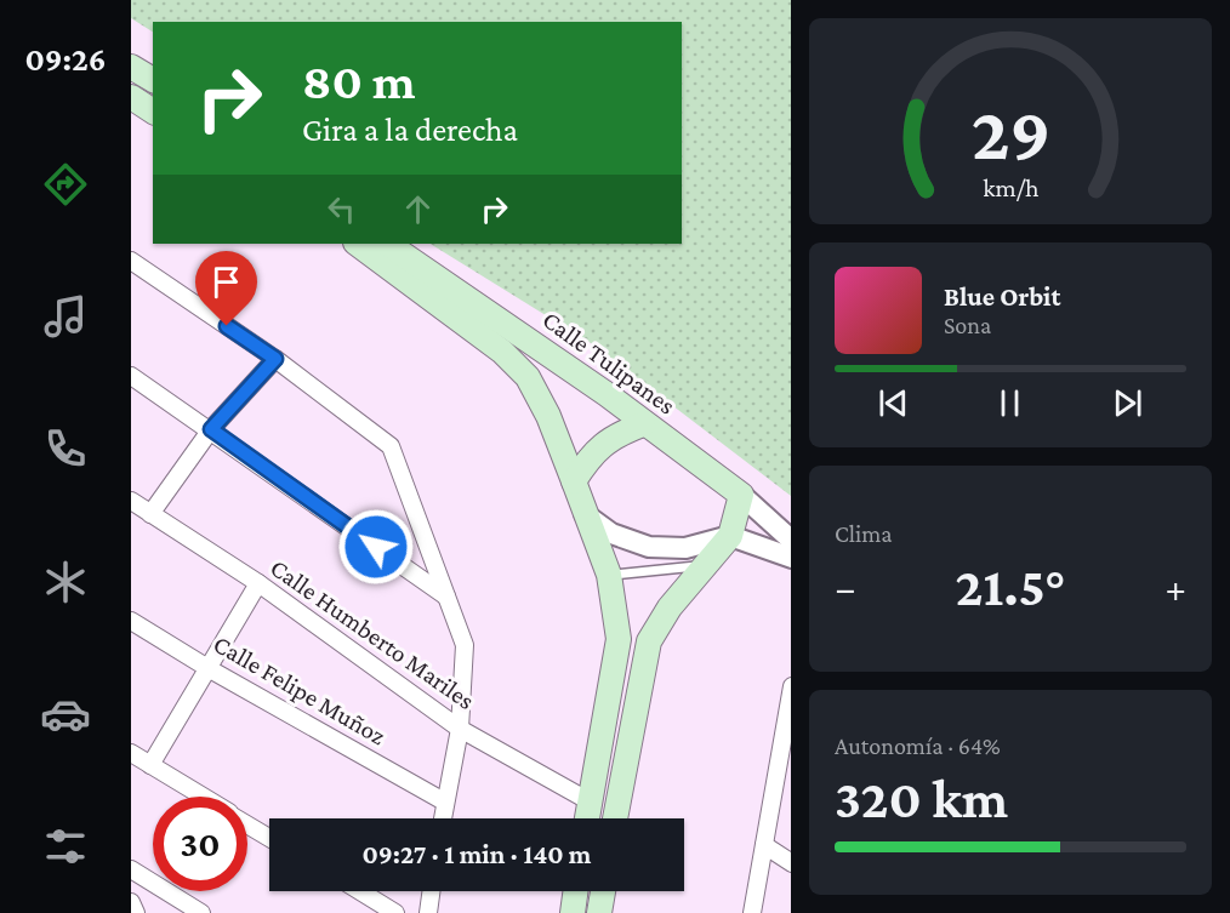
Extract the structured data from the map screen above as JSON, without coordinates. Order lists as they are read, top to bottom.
{
  "streets": {
    "main road": ["Calle Tulipanes"],
    "street": ["Calle Humberto Mariles", "Calle Felipe Muñoz"]
  },
  "page": {
    "tabs": "09:26",
    "turn": ["80 m", "Gira a la derecha"],
    "song": ["Blue Orbit", "Sona"],
    "tile": [
      "Clima",
      ["Autonomía · 64%", "320 km"]
    ],
    "heat": ["−", "21.5°", "+"],
    "limit": "30",
    "trip": "09:27 · 1 min · 140 m",
    "gauge": ["29", "km/h"]
  }
}
